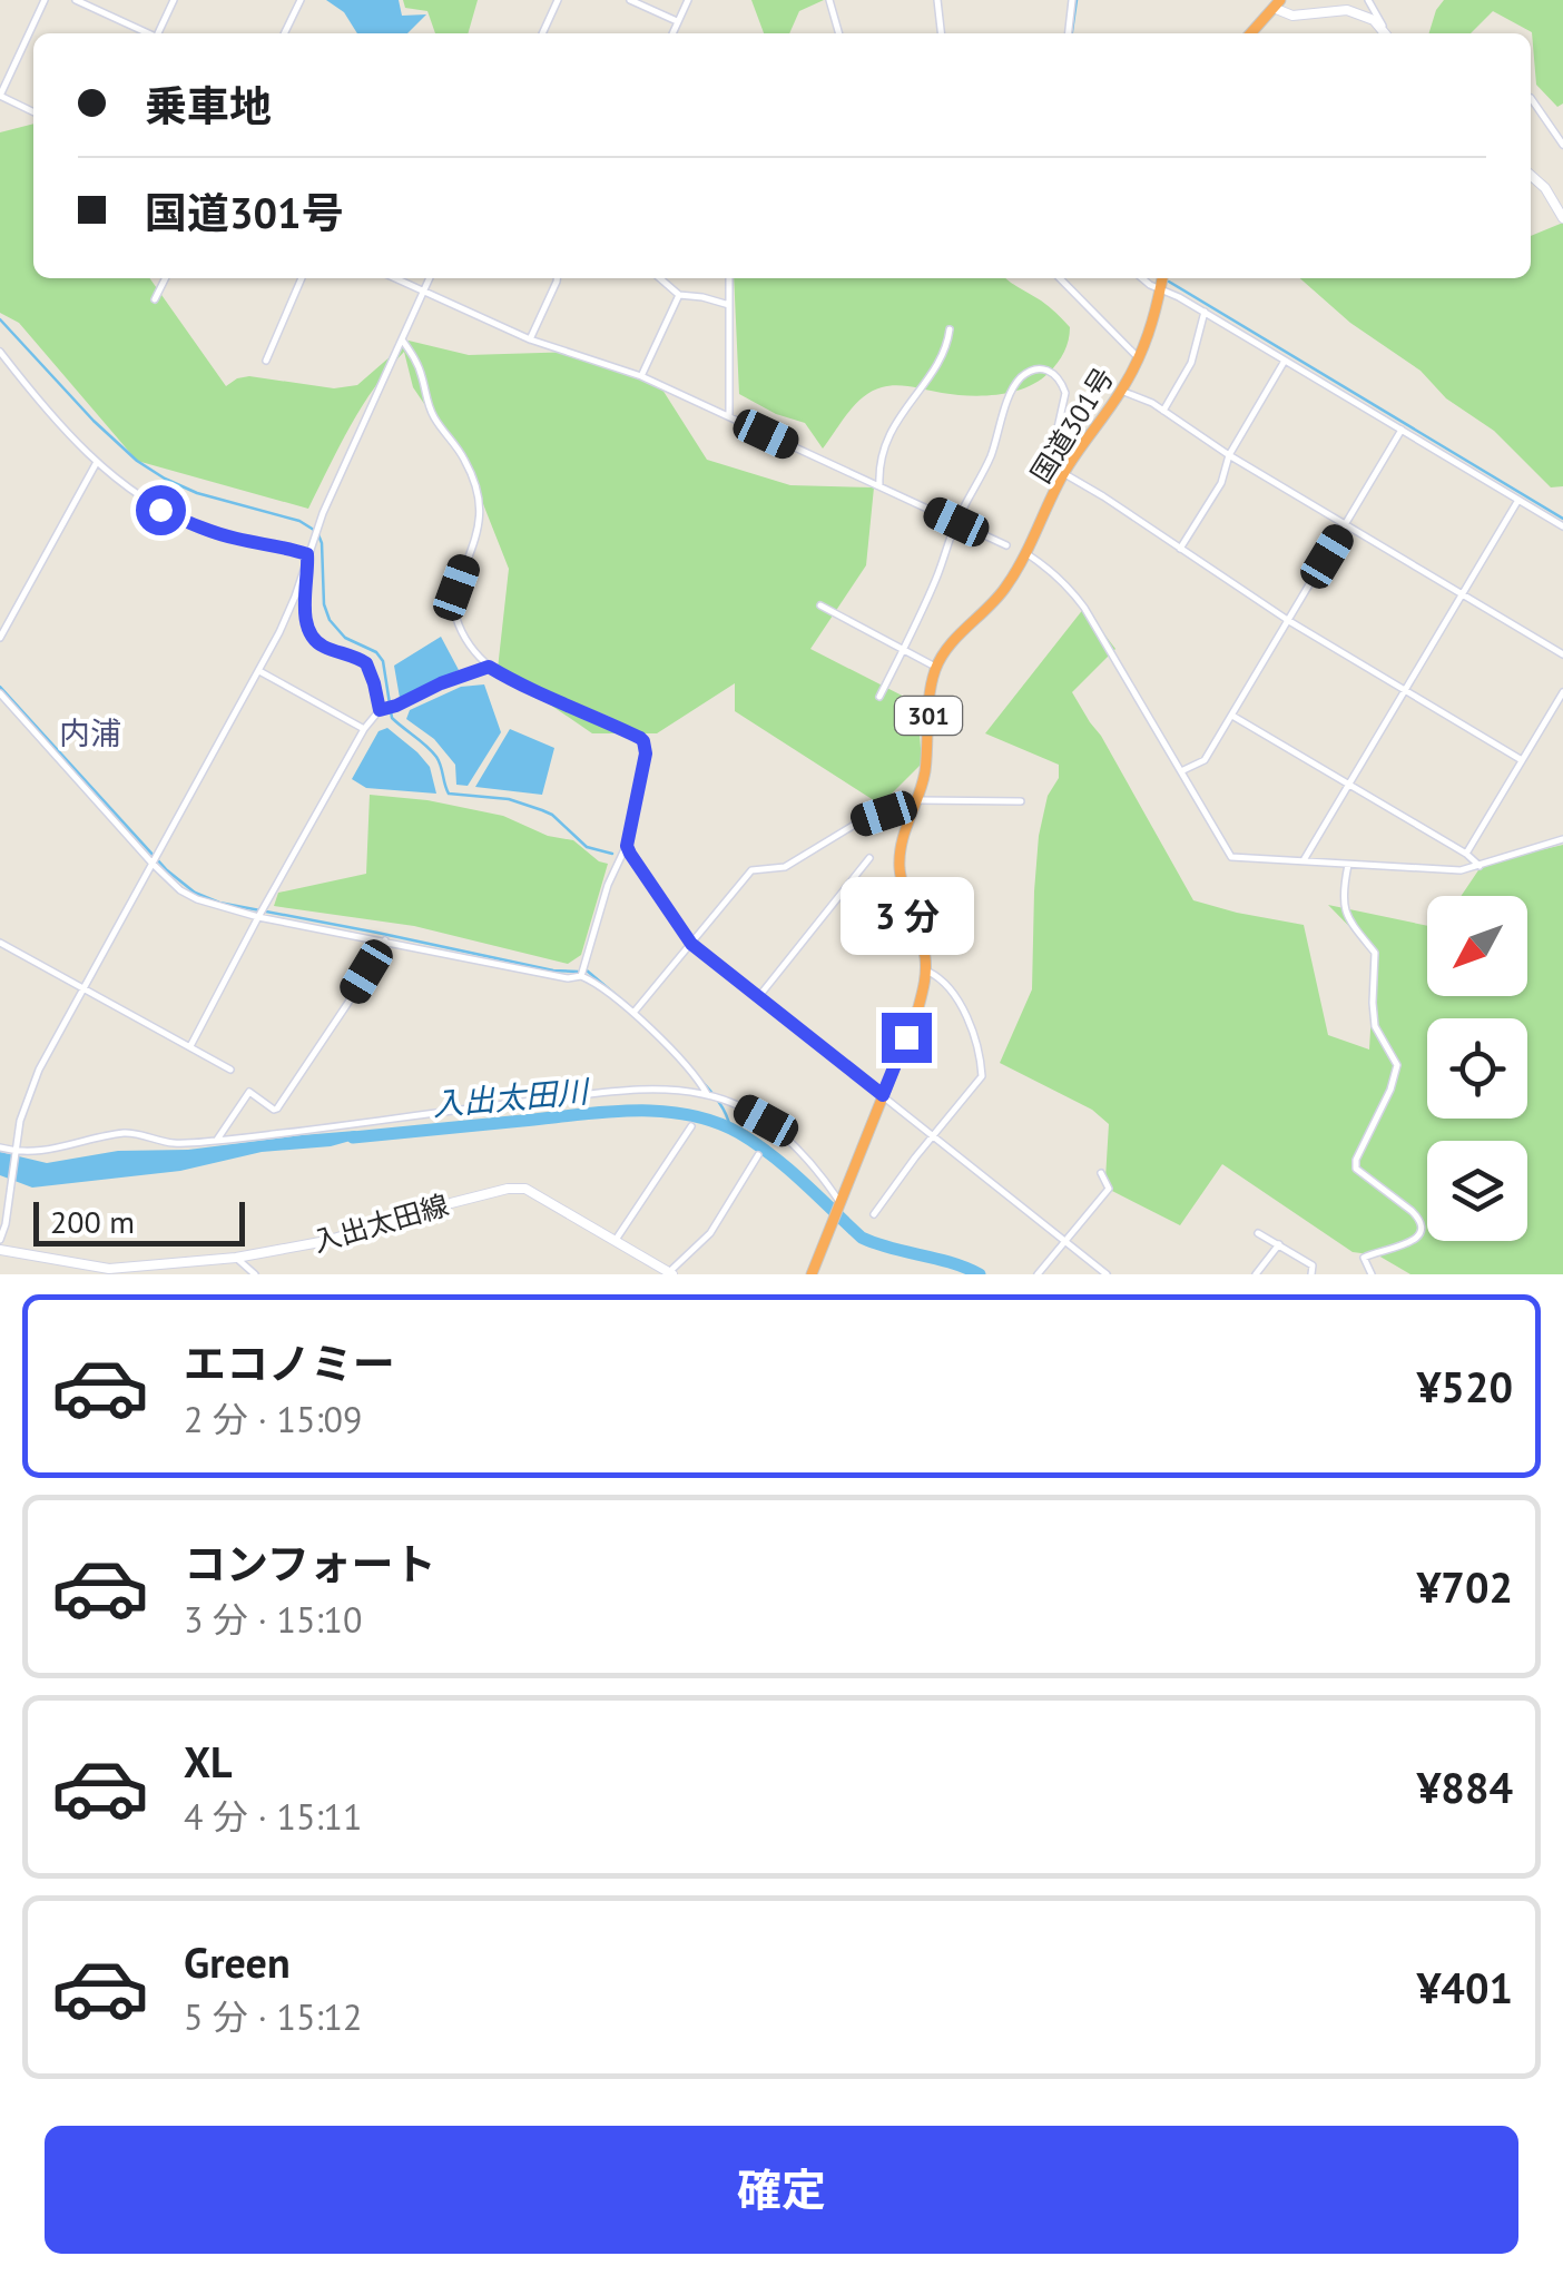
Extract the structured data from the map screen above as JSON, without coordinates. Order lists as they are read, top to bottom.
{
  "streets": {
    "highway": ["国道301号", "301"],
    "main road": ["入出太田線"]
  },
  "crossings": [
    ["国道301号", "301"]
  ],
  "districts": ["内浦"],
  "water": ["入出太田川"],
  "scale_bar": "200 m",
  "north": "bottom left",
  "page": {
    "banner": ["乗車地", "国道301号"],
    "bubble": "3 分",
    "scale": "200 m",
    "list": [
      {
        "name": "エコノミー",
        "note": "2 分 · 15:09",
        "value": "¥520"
      },
      {
        "name": "コンフォート",
        "note": "3 分 · 15:10",
        "value": "¥702"
      },
      {
        "name": "XL",
        "note": "4 分 · 15:11",
        "value": "¥884"
      },
      {
        "name": "Green",
        "note": "5 分 · 15:12",
        "value": "¥401"
      }
    ],
    "buttons": "確定"
  }
}
